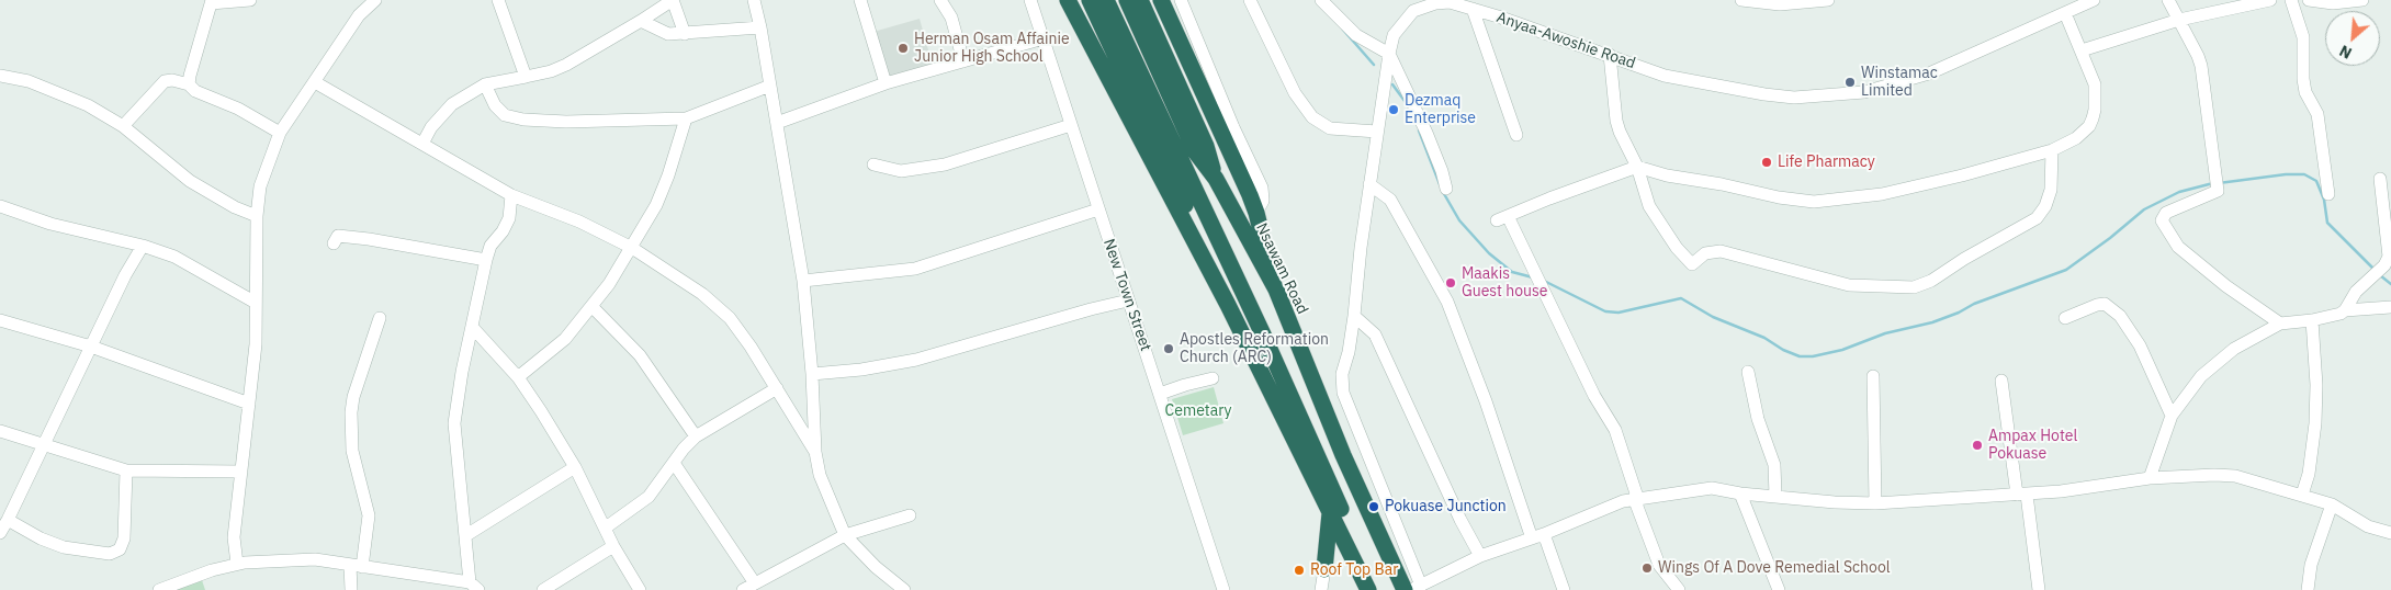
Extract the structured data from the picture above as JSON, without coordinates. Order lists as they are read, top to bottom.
{
  "streets": {
    "highway": ["Nsawam Road"],
    "street": ["Anyaa-Awoshie Road", "New Town Street"]
  },
  "crossings": [
    ["Anyaa-Awoshie Road", "Nsawam Road"]
  ],
  "parks": ["Cemetary"],
  "places": [
    "Herman Osam Affainie Junior High School",
    "Winstamac Limited",
    "Dezmaq Enterprise",
    "Life Pharmacy",
    "Maakis Guest house",
    "Apostles Reformation Church (ARC)",
    "Ampax Hotel Pokuase",
    "Pokuase Junction",
    "Wings Of A Dove Remedial School",
    "Roof Top Bar"
  ],
  "north": "bottom left"
}
